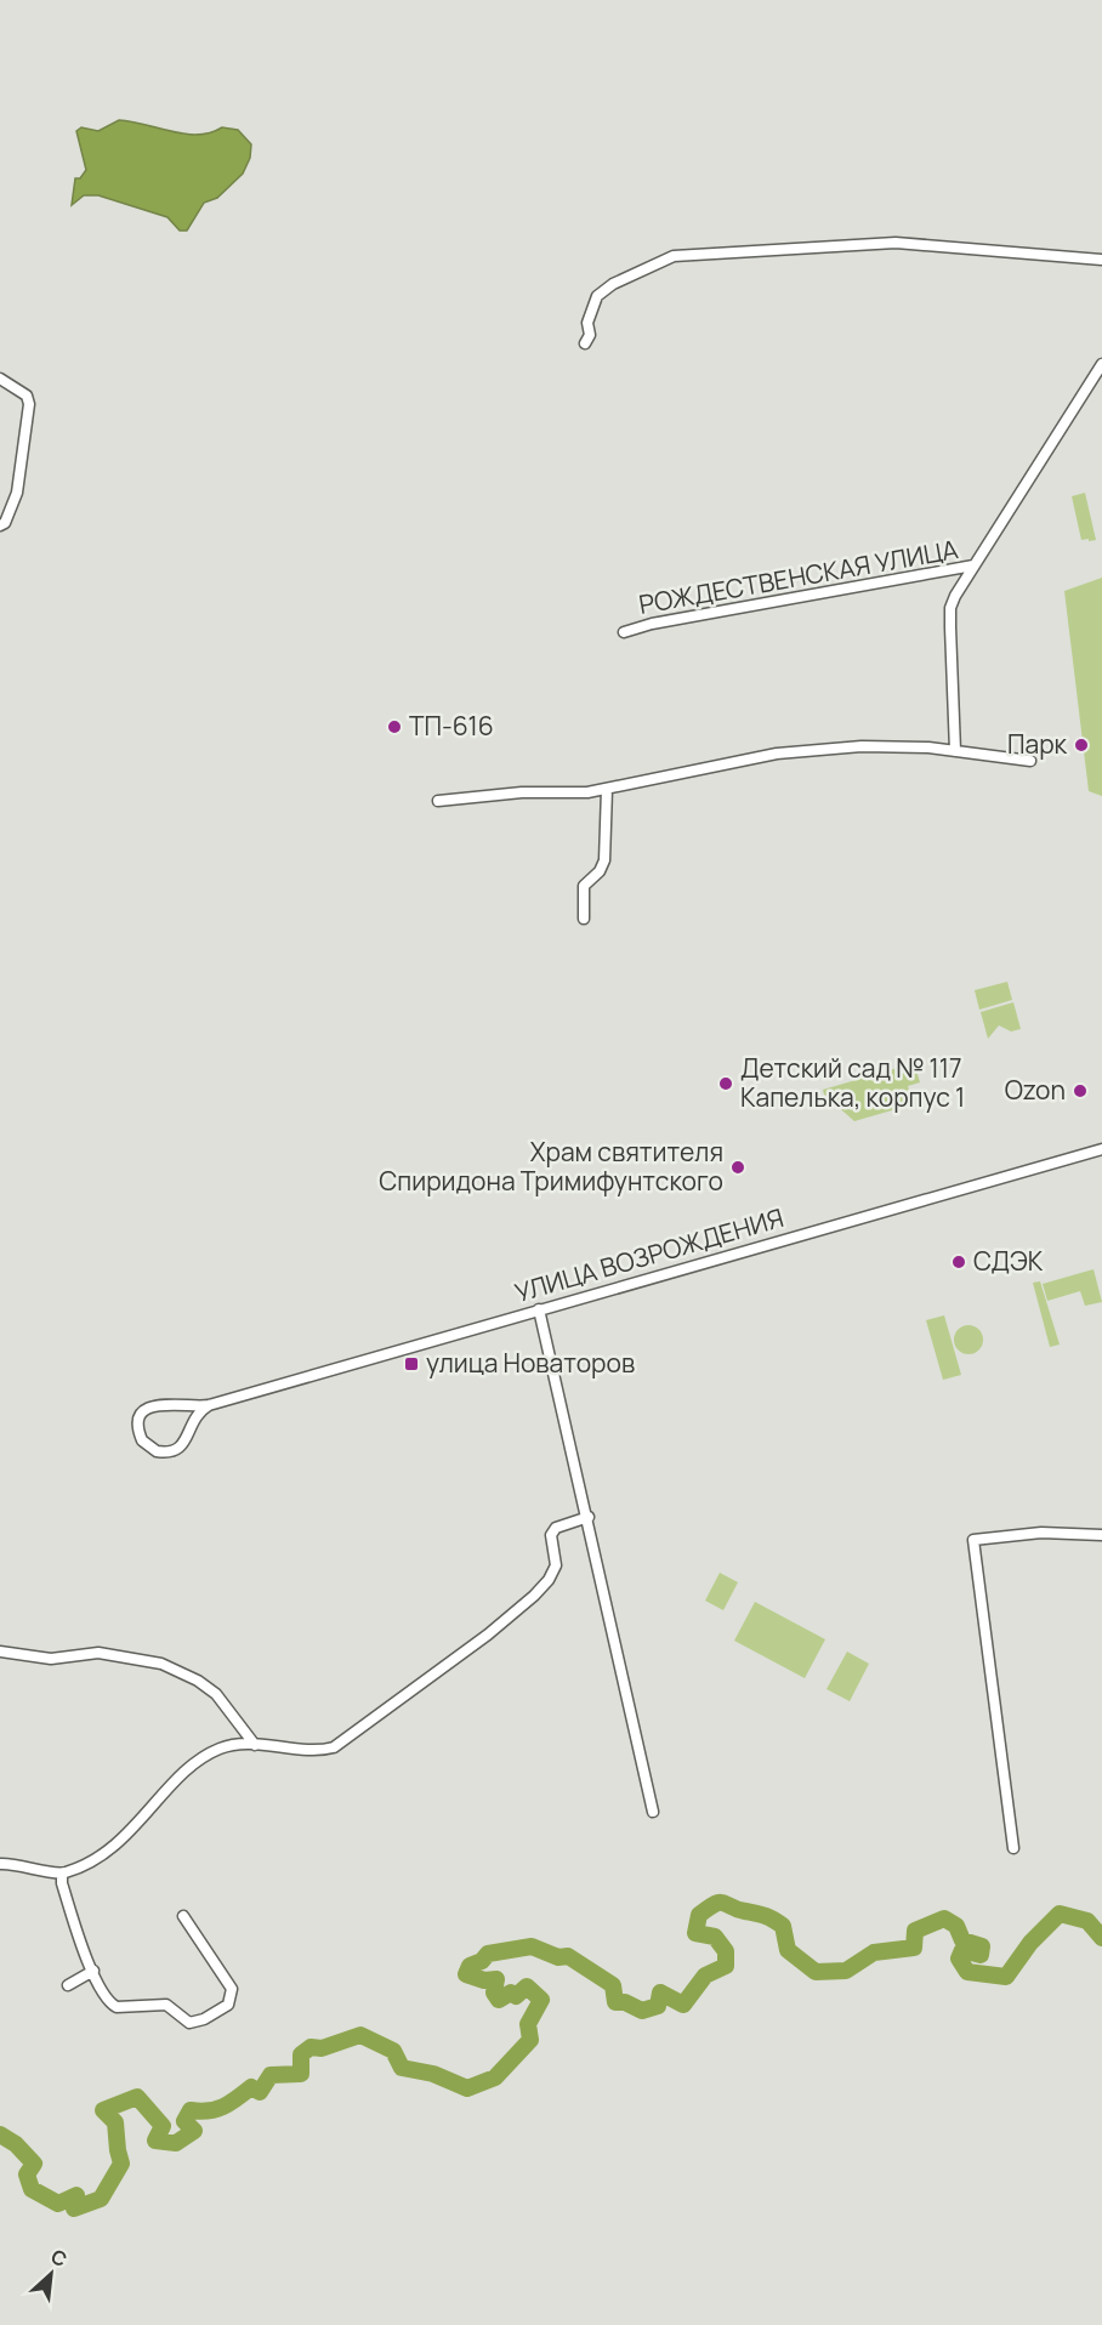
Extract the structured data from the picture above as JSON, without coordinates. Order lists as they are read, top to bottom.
{
  "streets": {
    "street": ["РОЖДЕСТВЕНСКАЯ УЛИЦА", "УЛИЦА ВОЗРОЖДЕНИЯ"]
  },
  "places": {
    "other": [
      "ТП-616",
      "Парк",
      "Детский сад № 117 Капелька, корпус 1",
      "Ozon",
      "Храм святителя Спиридона Тримифунтского",
      "СДЭК"
    ],
    "transit": ["улица Новаторов"]
  },
  "north": "top right"
}
